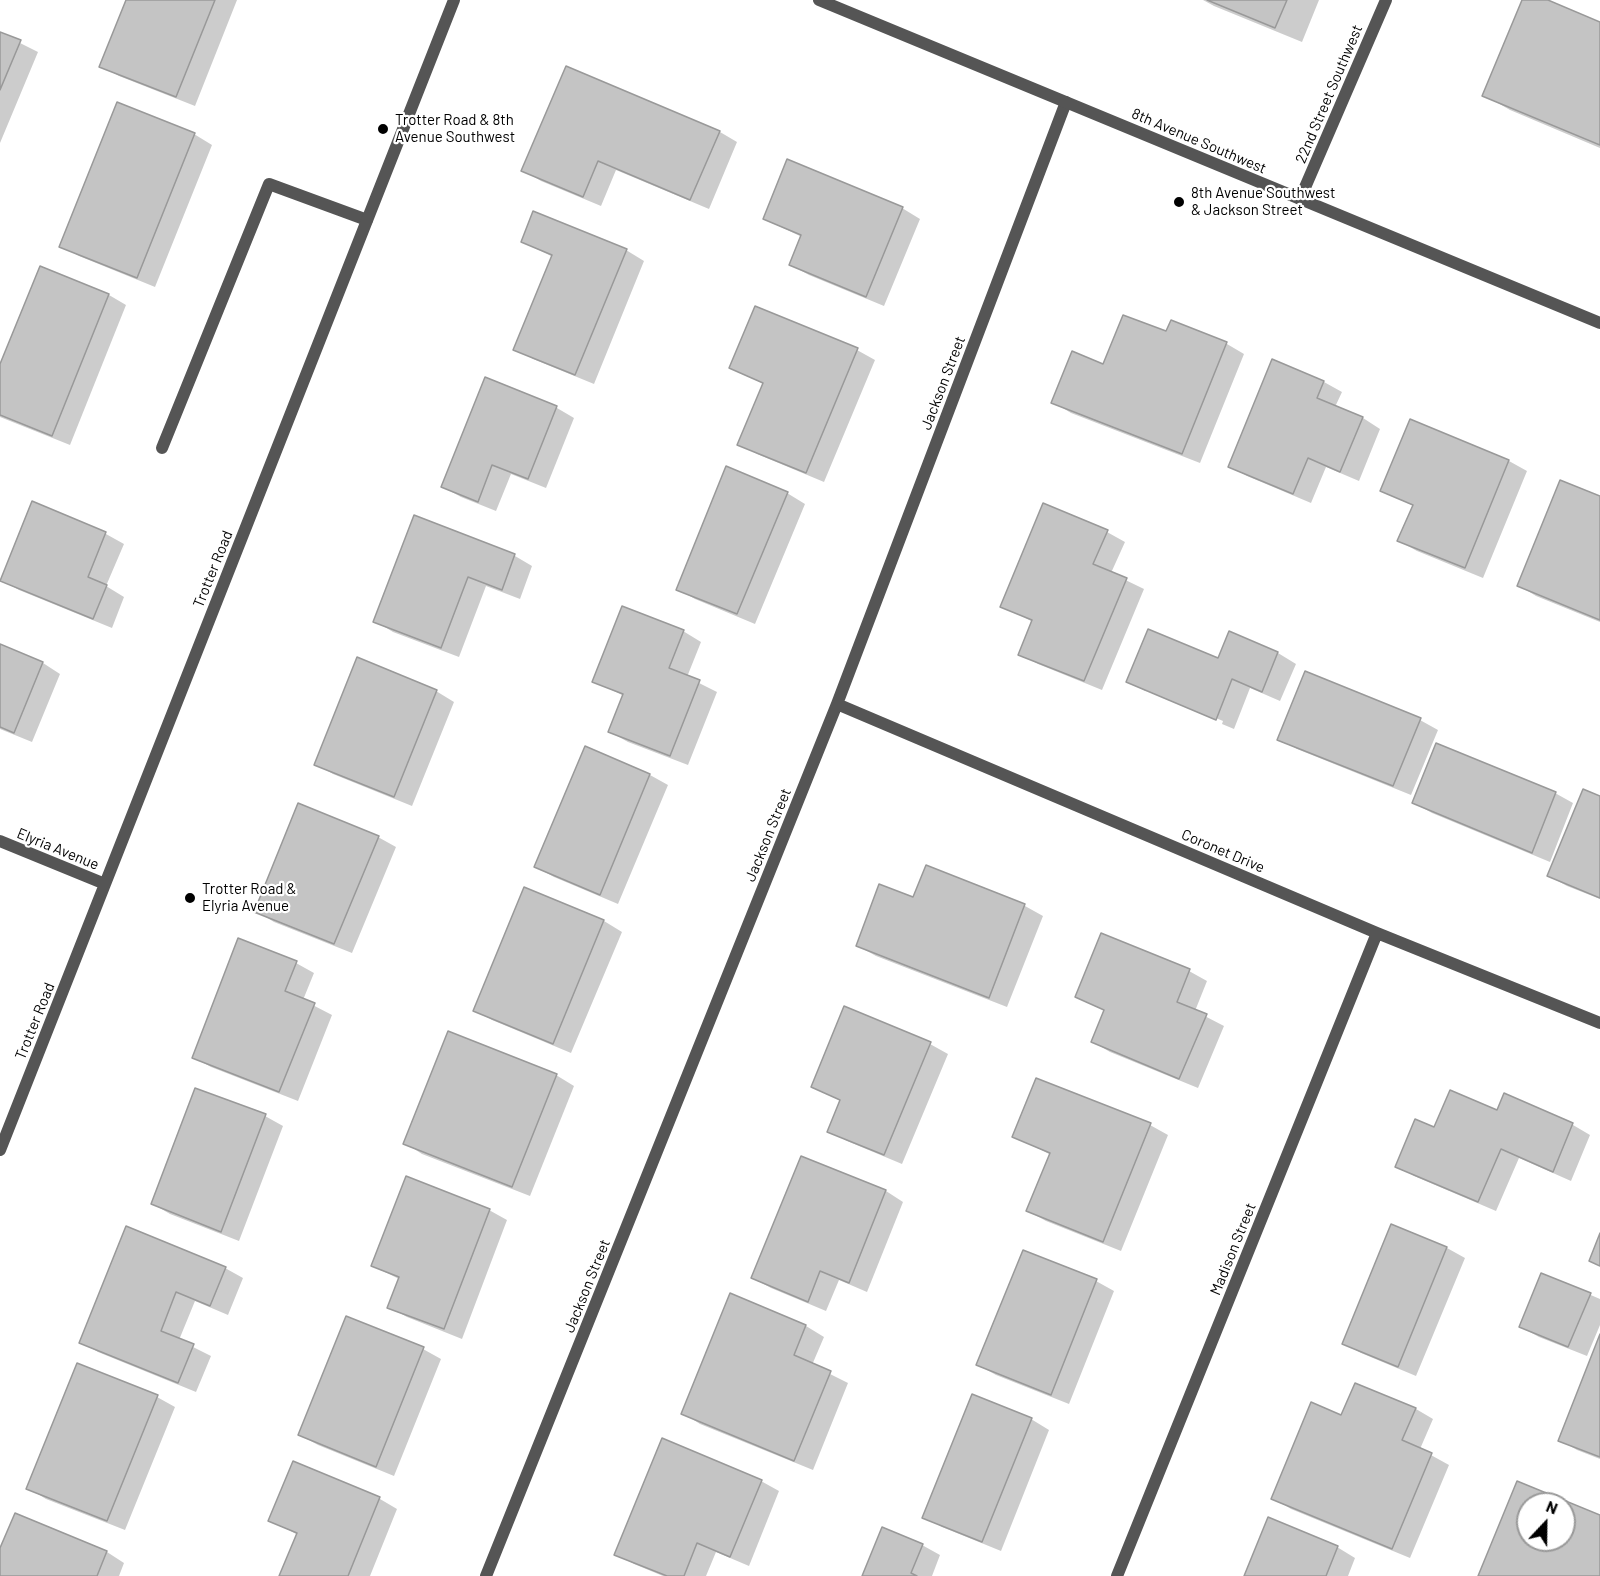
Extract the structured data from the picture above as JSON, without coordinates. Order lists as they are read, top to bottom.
{
  "streets": {
    "street": [
      "22nd Street Southwest",
      "8th Avenue Southwest",
      "Jackson Street",
      "Trotter Road",
      "Elyria Avenue",
      "Coronet Drive",
      "Madison Street"
    ]
  },
  "crossings": [
    ["22nd Street Southwest", "8th Avenue Southwest"],
    ["8th Avenue Southwest", "Jackson Street"],
    ["Jackson Street", "Coronet Drive"],
    ["Trotter Road", "Elyria Avenue"],
    ["Coronet Drive", "Madison Street"]
  ],
  "places": ["Trotter Road & 8th Avenue Southwest", "8th Avenue Southwest & Jackson Street", "Trotter Road & Elyria Avenue"],
  "north": "top"
}
